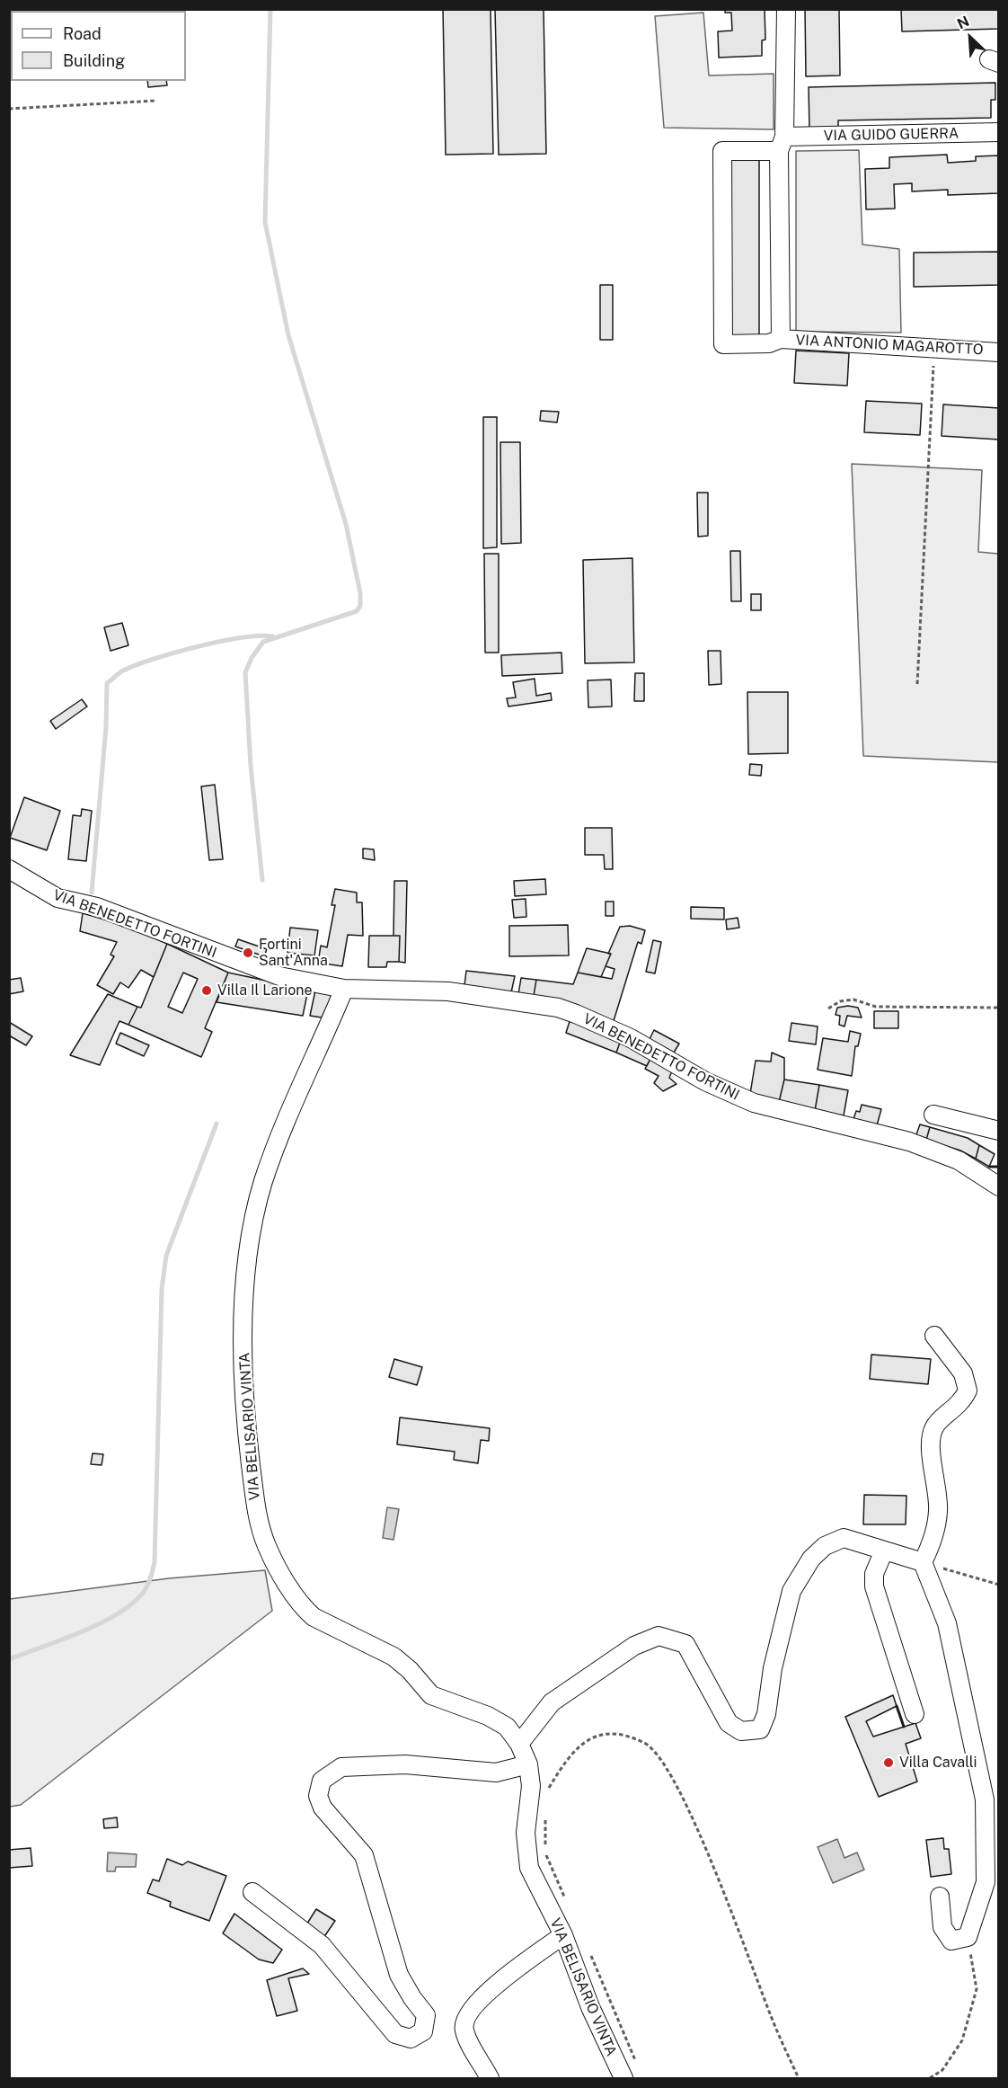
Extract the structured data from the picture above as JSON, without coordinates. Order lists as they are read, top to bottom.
{
  "streets": {
    "street": [
      "VIA GUIDO GUERRA",
      "VIA ANTONIO MAGAROTTO",
      "VIA BENEDETTO FORTINI",
      "VIA BELISARIO VINTA"
    ]
  },
  "crossings": [
    ["VIA GUIDO GUERRA", "VIA ANTONIO MAGAROTTO"],
    ["VIA BENEDETTO FORTINI", "VIA BELISARIO VINTA"]
  ],
  "places": ["Fortini Sant'Anna", "Villa Il Larione", "Villa Cavalli"],
  "legend": ["Road", "Building"],
  "north": "top left"
}
